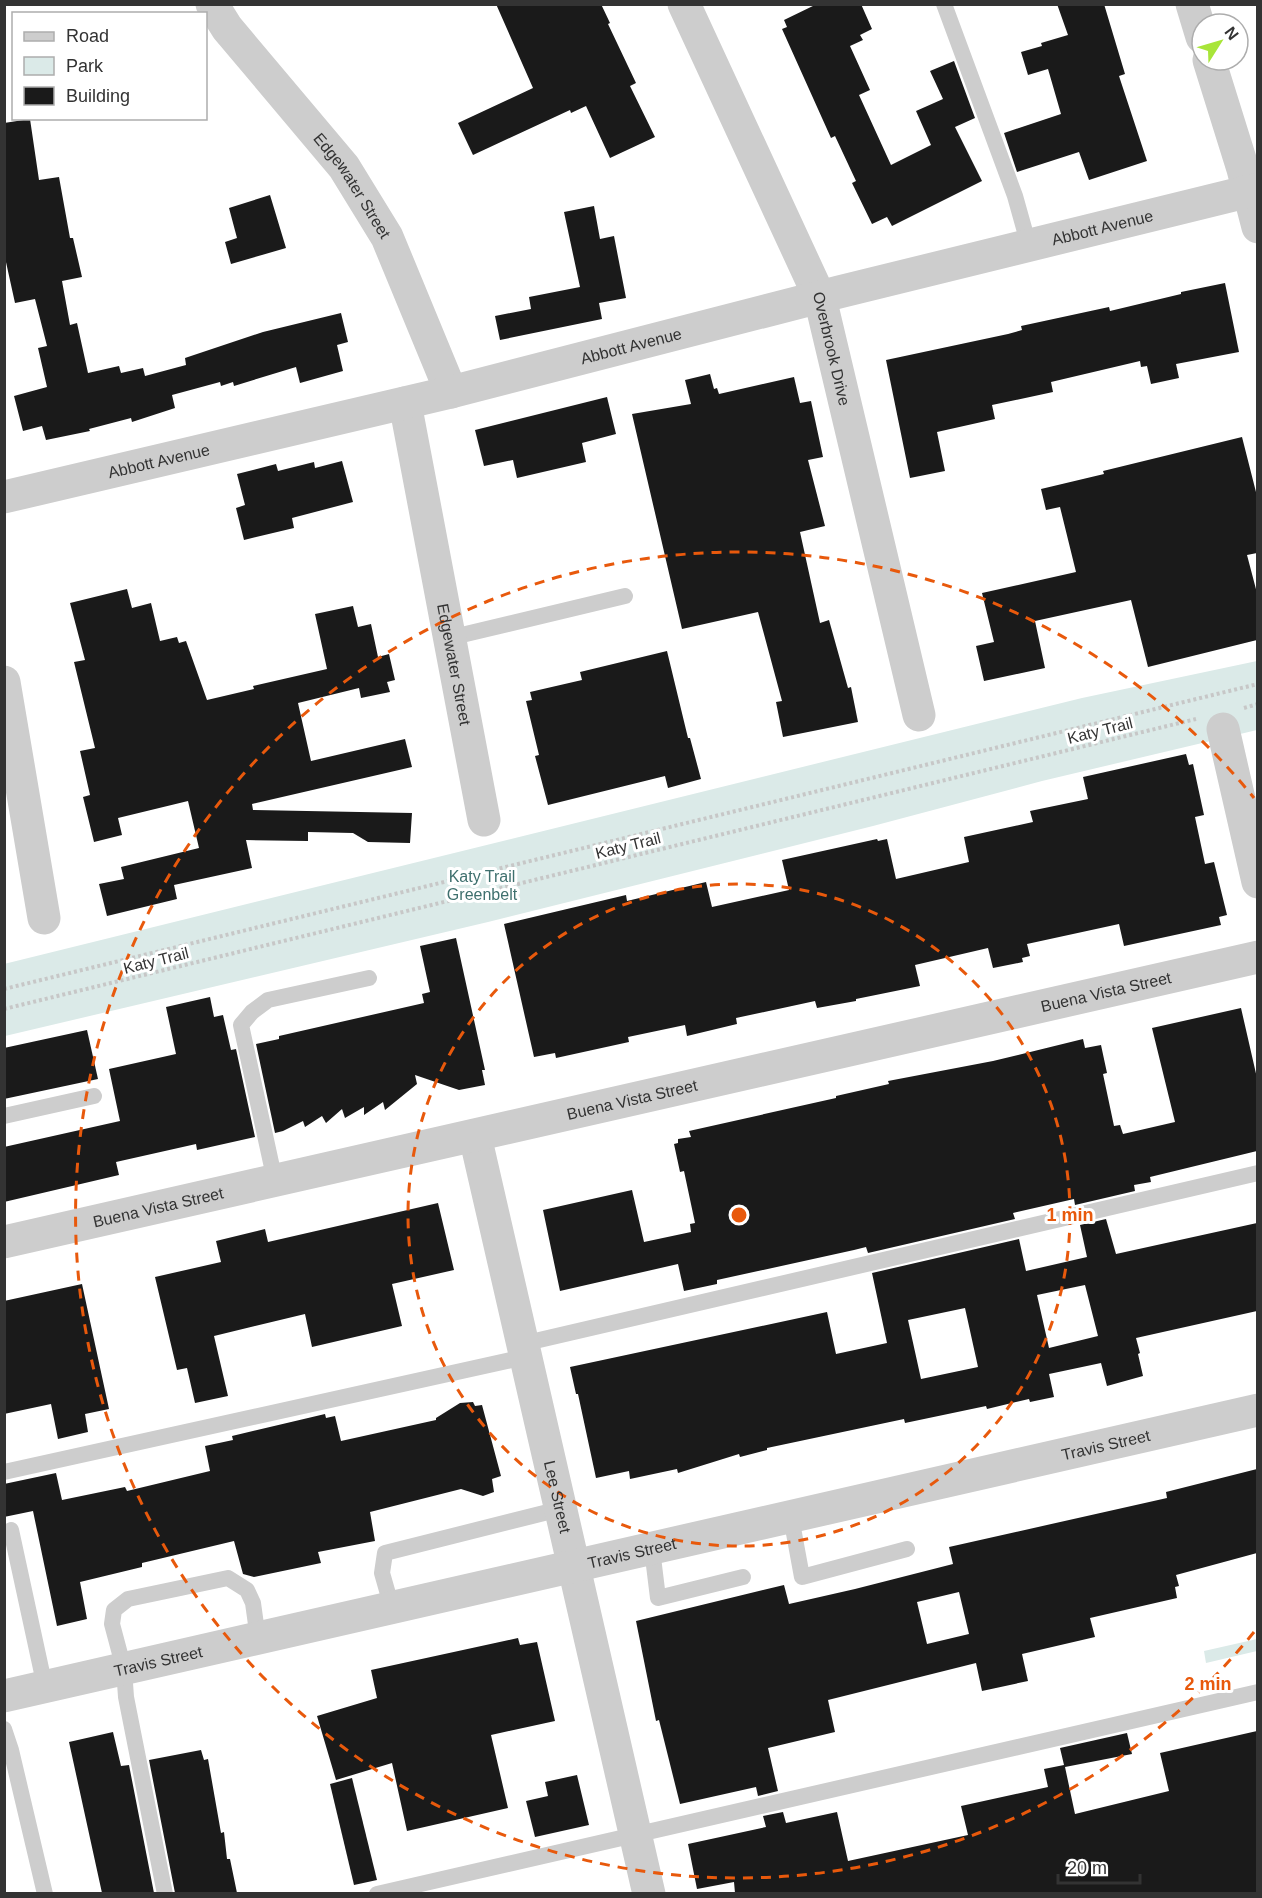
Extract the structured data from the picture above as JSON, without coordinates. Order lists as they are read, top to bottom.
{
  "streets": {
    "street": [
      "Edgewater Street",
      "Abbott Avenue",
      "Overbrook Drive",
      "Buena Vista Street",
      "Travis Street",
      "Lee Street"
    ],
    "path": ["Katy Trail"]
  },
  "crossings": [
    ["Edgewater Street", "Abbott Avenue"],
    ["Abbott Avenue", "Overbrook Drive"],
    ["Buena Vista Street", "Lee Street"],
    ["Travis Street", "Lee Street"]
  ],
  "parks": ["Katy Trail Greenbelt"],
  "legend": ["Road", "Park", "Building"],
  "scale_bar": "20 m",
  "north": "top right",
  "rings": ["1 min", "2 min"]
}
